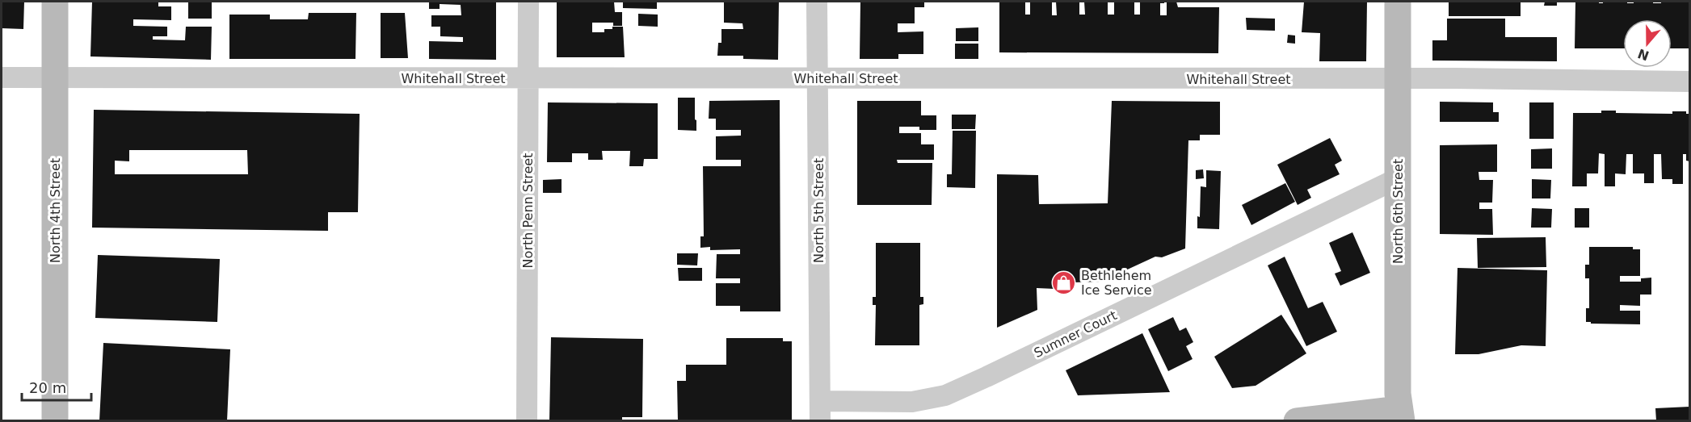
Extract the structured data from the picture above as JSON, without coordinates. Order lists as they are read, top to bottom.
{
  "streets": {
    "street": [
      "Whitehall Street",
      "North 4th Street",
      "North Penn Street",
      "North 5th Street",
      "North 6th Street",
      "Sumner Court"
    ]
  },
  "crossings": [
    ["Whitehall Street", "North 4th Street"],
    ["Whitehall Street", "North Penn Street"],
    ["Whitehall Street", "North 5th Street"],
    ["Whitehall Street", "North 6th Street"],
    ["North 5th Street", "Sumner Court"],
    ["North 6th Street", "Sumner Court"]
  ],
  "places": {
    "shop": ["Bethlehem Ice Service"]
  },
  "scale_bar": "20 m",
  "north": "bottom"
}
